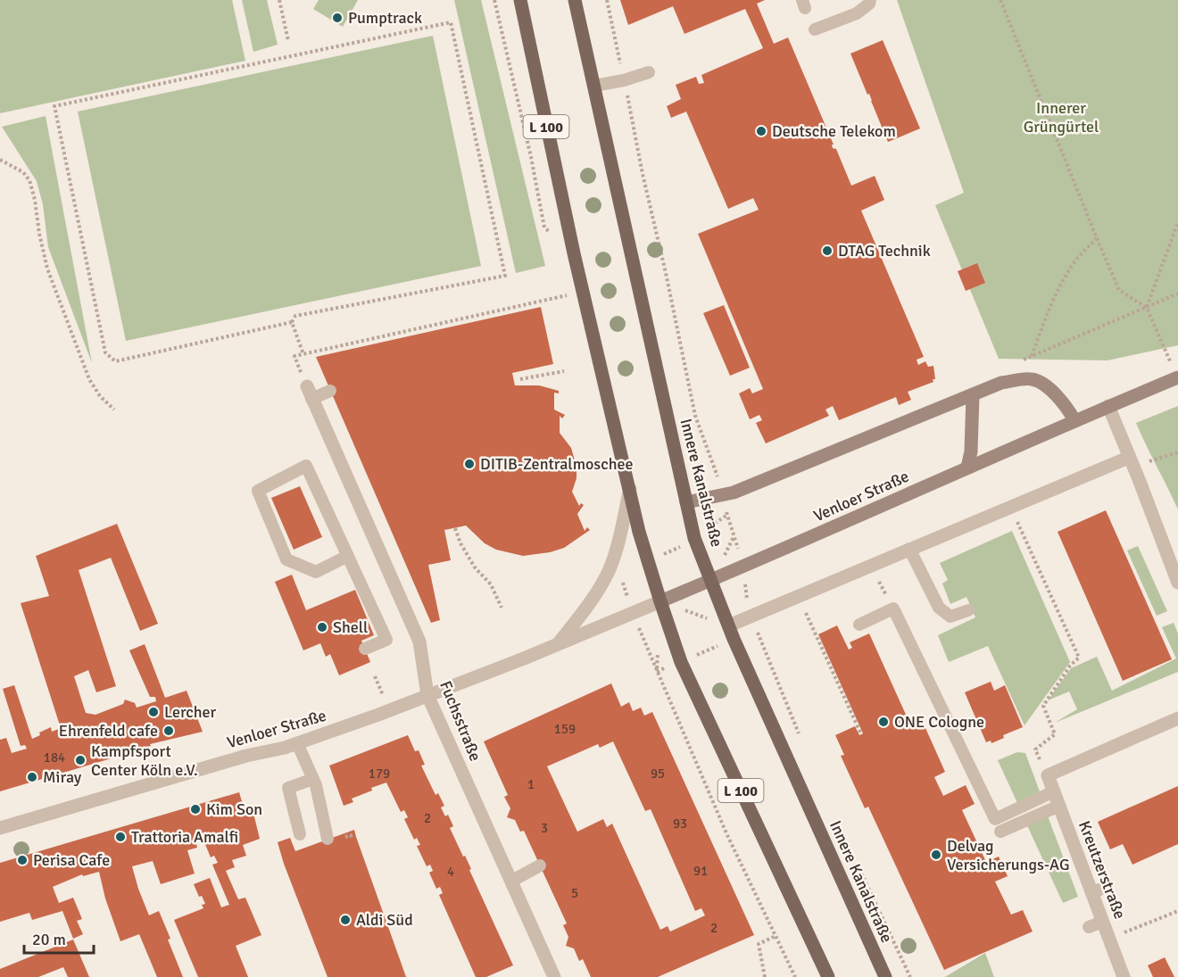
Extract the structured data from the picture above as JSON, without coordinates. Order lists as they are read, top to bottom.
{
  "streets": {
    "main road": ["L 100", "Innere Kanalstraße"],
    "street": ["Venloer Straße", "Fuchsstraße", "Kreutzerstraße"]
  },
  "crossings": [
    ["L 100", "Venloer Straße"],
    ["Innere Kanalstraße", "Venloer Straße"],
    ["Venloer Straße", "Fuchsstraße"]
  ],
  "parks": ["Innerer Grüngürtel"],
  "places": [
    "Pumptrack",
    "Deutsche Telekom",
    "DTAG Technik",
    "DITIB-Zentralmoschee",
    "Shell",
    "Lercher",
    "ONE Cologne",
    "Ehrenfeld cafe",
    "Kampfsport Center Köln e.V.",
    "Miray",
    "Kim Son",
    "Trattoria Amalfi",
    "Delvag Versicherungs-AG",
    "Perisa Cafe",
    "Aldi Süd"
  ],
  "house_numbers": [
    "159",
    "184",
    "179",
    "95",
    "1",
    "2",
    "93",
    "3",
    "91",
    "4",
    "5",
    "2"
  ],
  "scale_bar": "20 m"
}
